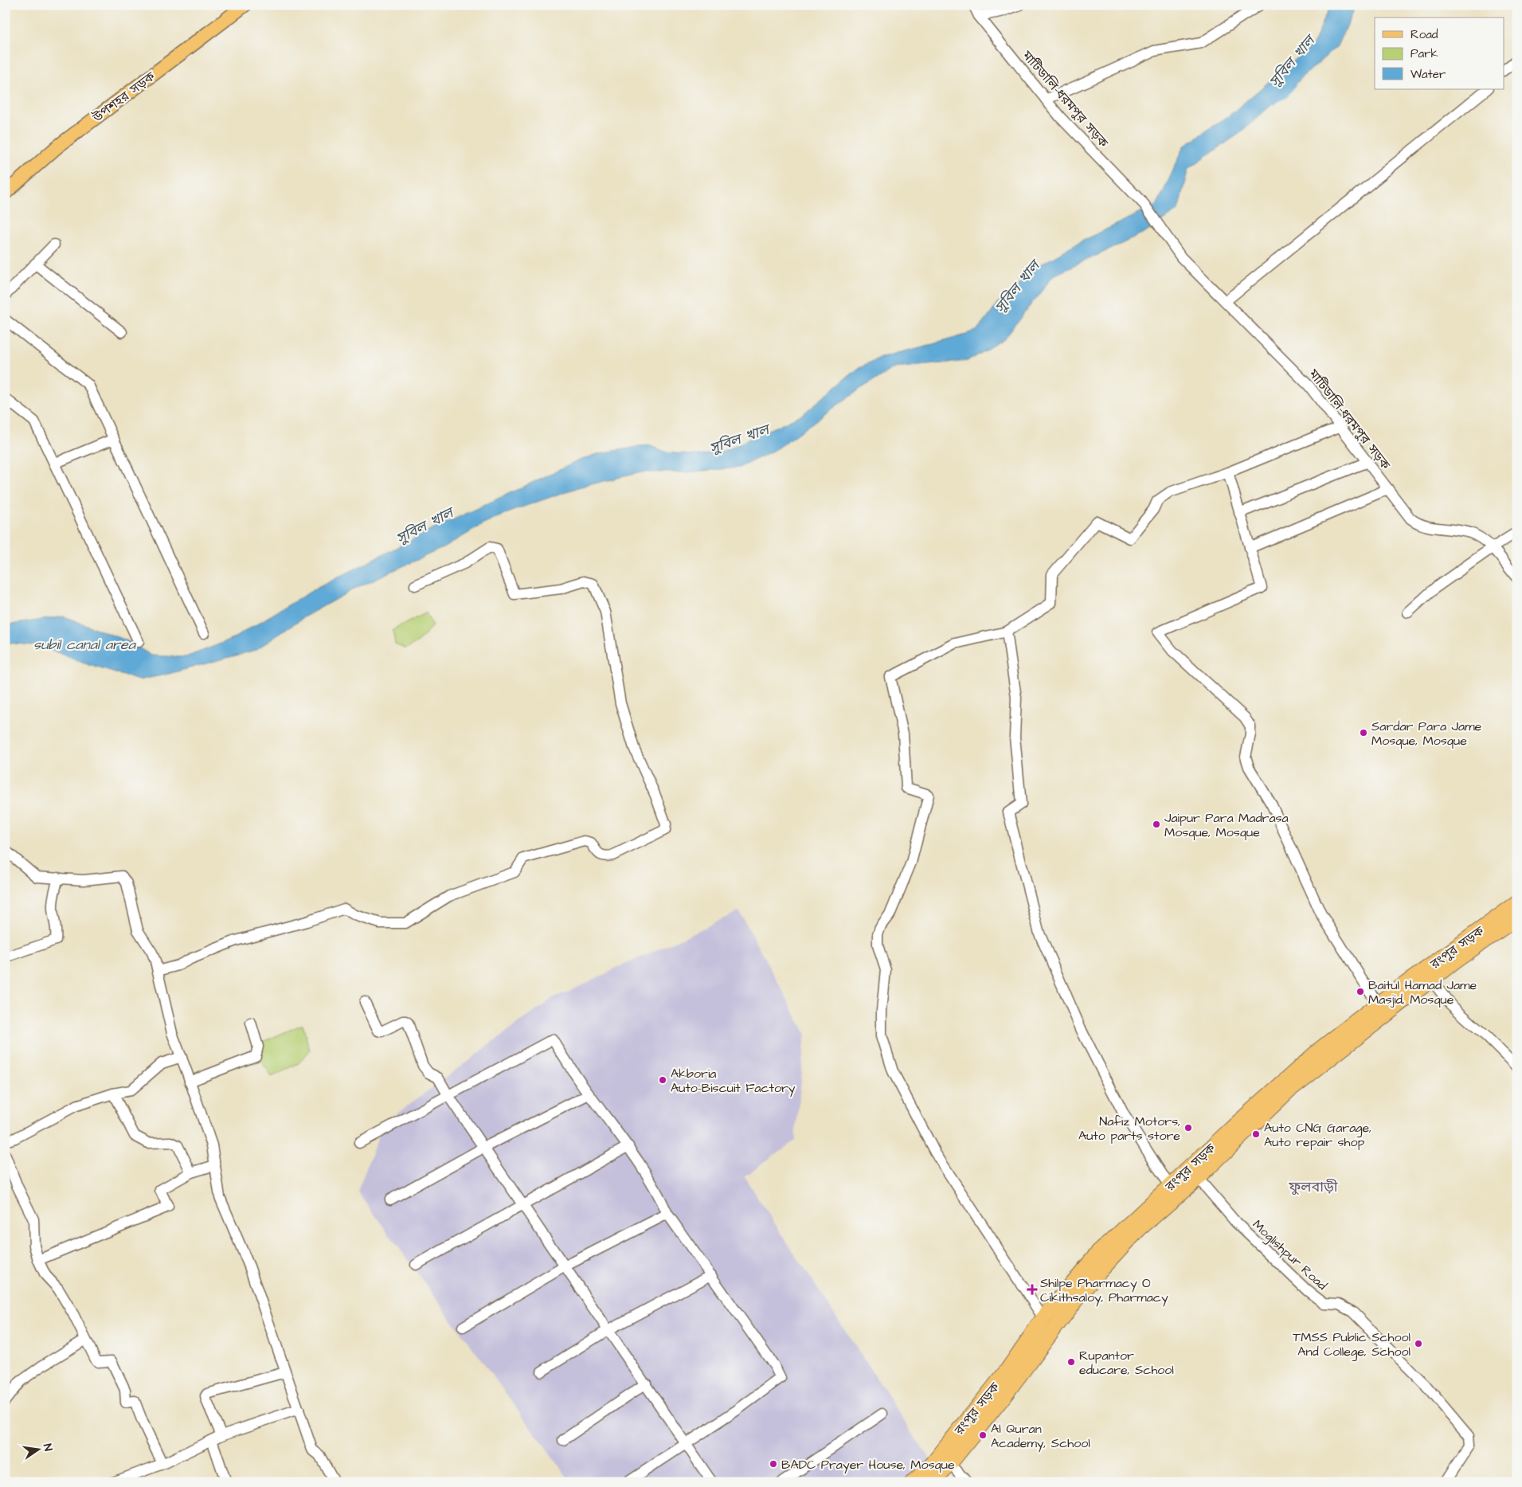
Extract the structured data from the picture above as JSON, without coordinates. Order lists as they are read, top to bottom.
{
  "streets": {
    "highway": ["রংপুর সড়ক"],
    "main road": ["উপশহর সড়ক"],
    "street": ["মাটিডালি-ধরমপুর সড়ক", "Moglishpur Road"]
  },
  "crossings": [
    ["রংপুর সড়ক", "Moglishpur Road"]
  ],
  "districts": ["ফুলবাড়ী"],
  "water": ["সুবিল খাল", "subil canal area"],
  "places": {
    "other": [
      "Sardar Para Jame Mosque, Mosque",
      "Jaipur Para Madrasa Mosque, Mosque",
      "Baitul Hamad Jame Masjid, Mosque",
      "Akboria Auto-Biscuit Factory",
      "Nafiz Motors, Auto parts store",
      "Auto CNG Garage, Auto repair shop",
      "TMSS Public School And College, School",
      "Rupantor educare, School",
      "Al Quran Academy, School",
      "BADC Prayer House, Mosque"
    ],
    "health": ["Shilpe Pharmacy O Cikithsaloy, Pharmacy"]
  },
  "legend": ["Road", "Park", "Water"],
  "north": "right"
}
